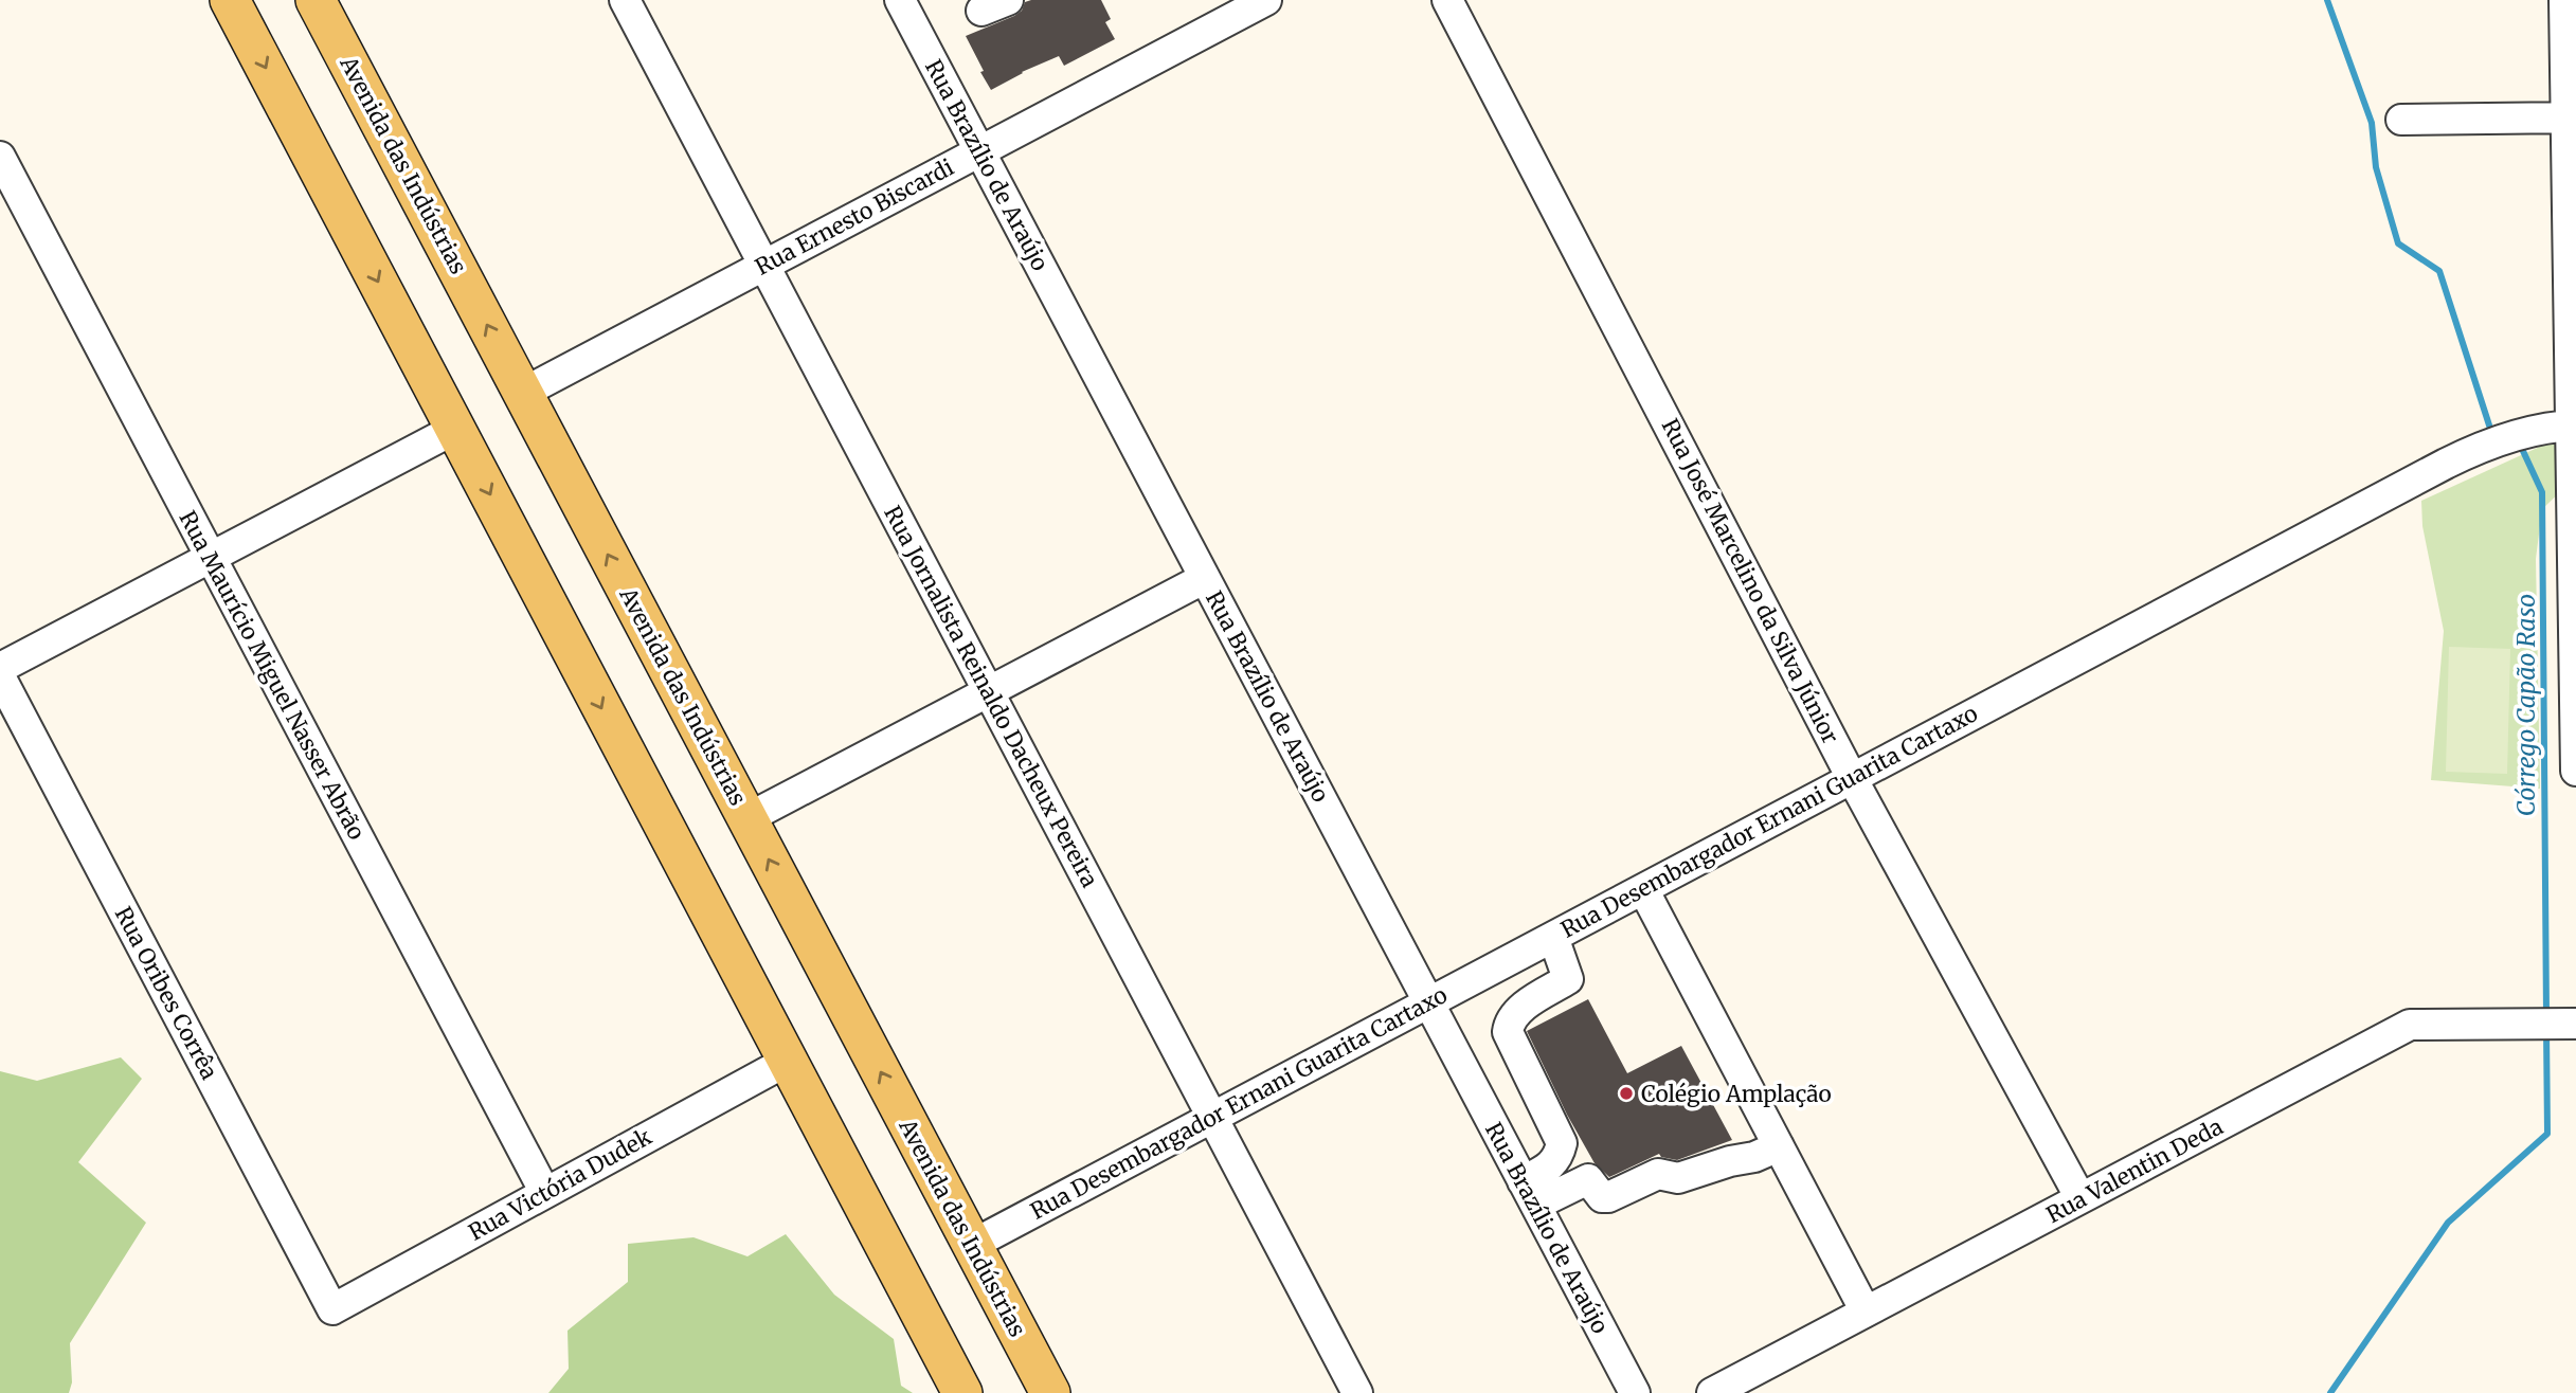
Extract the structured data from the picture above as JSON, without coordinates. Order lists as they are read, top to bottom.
{
  "streets": {
    "main road": ["Avenida das Indústrias"],
    "street": [
      "Rua Brazílio de Araújo",
      "Rua Ernesto Biscardi",
      "Rua José Marcelino da Silva Júnior",
      "Rua Maurício Miguel Nasser Abrão",
      "Rua Jornalista Reinaldo Dacheux Pereira",
      "Rua Desembargador Ernani Guarita Cartaxo",
      "Rua Oribes Corrêa",
      "Rua Valentin Deda",
      "Rua Victória Dudek"
    ]
  },
  "crossings": [
    ["Avenida das Indústrias", "Rua Ernesto Biscardi"],
    ["Avenida das Indústrias", "Rua Desembargador Ernani Guarita Cartaxo"],
    ["Rua Brazílio de Araújo", "Rua Ernesto Biscardi"],
    ["Rua Brazílio de Araújo", "Rua Desembargador Ernani Guarita Cartaxo"],
    ["Rua Ernesto Biscardi", "Rua Jornalista Reinaldo Dacheux Pereira"],
    ["Rua José Marcelino da Silva Júnior", "Rua Desembargador Ernani Guarita Cartaxo"],
    ["Rua José Marcelino da Silva Júnior", "Rua Valentin Deda"],
    ["Rua Maurício Miguel Nasser Abrão", "Rua Victória Dudek"],
    ["Rua Jornalista Reinaldo Dacheux Pereira", "Rua Desembargador Ernani Guarita Cartaxo"],
    ["Rua Oribes Corrêa", "Rua Victória Dudek"]
  ],
  "water": ["Córrego Capão Raso"],
  "places": ["Colégio Amplação"]
}
